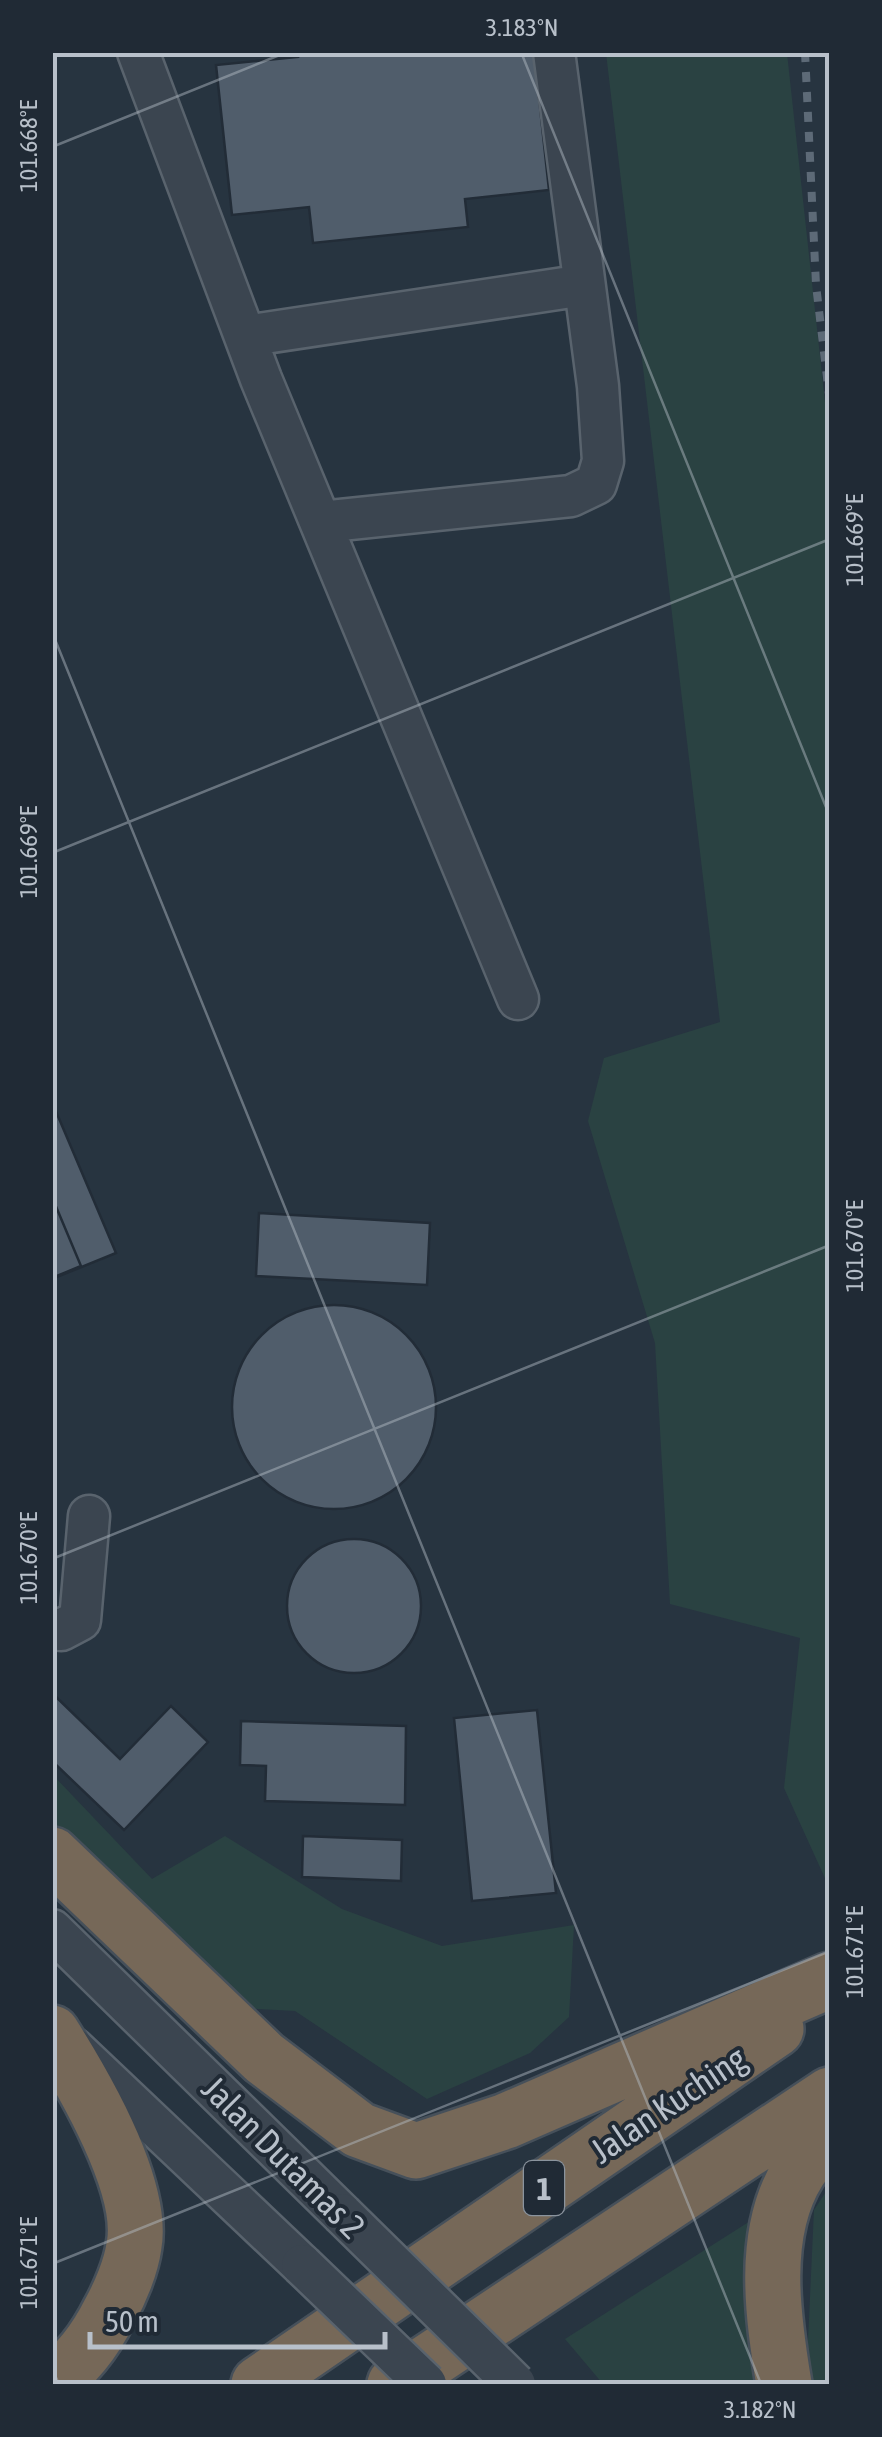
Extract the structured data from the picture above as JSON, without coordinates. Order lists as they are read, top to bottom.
{
  "streets": {
    "highway": ["Jalan Kuching", "1"],
    "street": ["Jalan Dutamas 2"]
  },
  "scale_bar": "50 m",
  "coordinates": [
    "3.183°N",
    "101.668°E",
    "101.669°E",
    "101.670°E",
    "101.671°E",
    "3.182°N"
  ]
}
